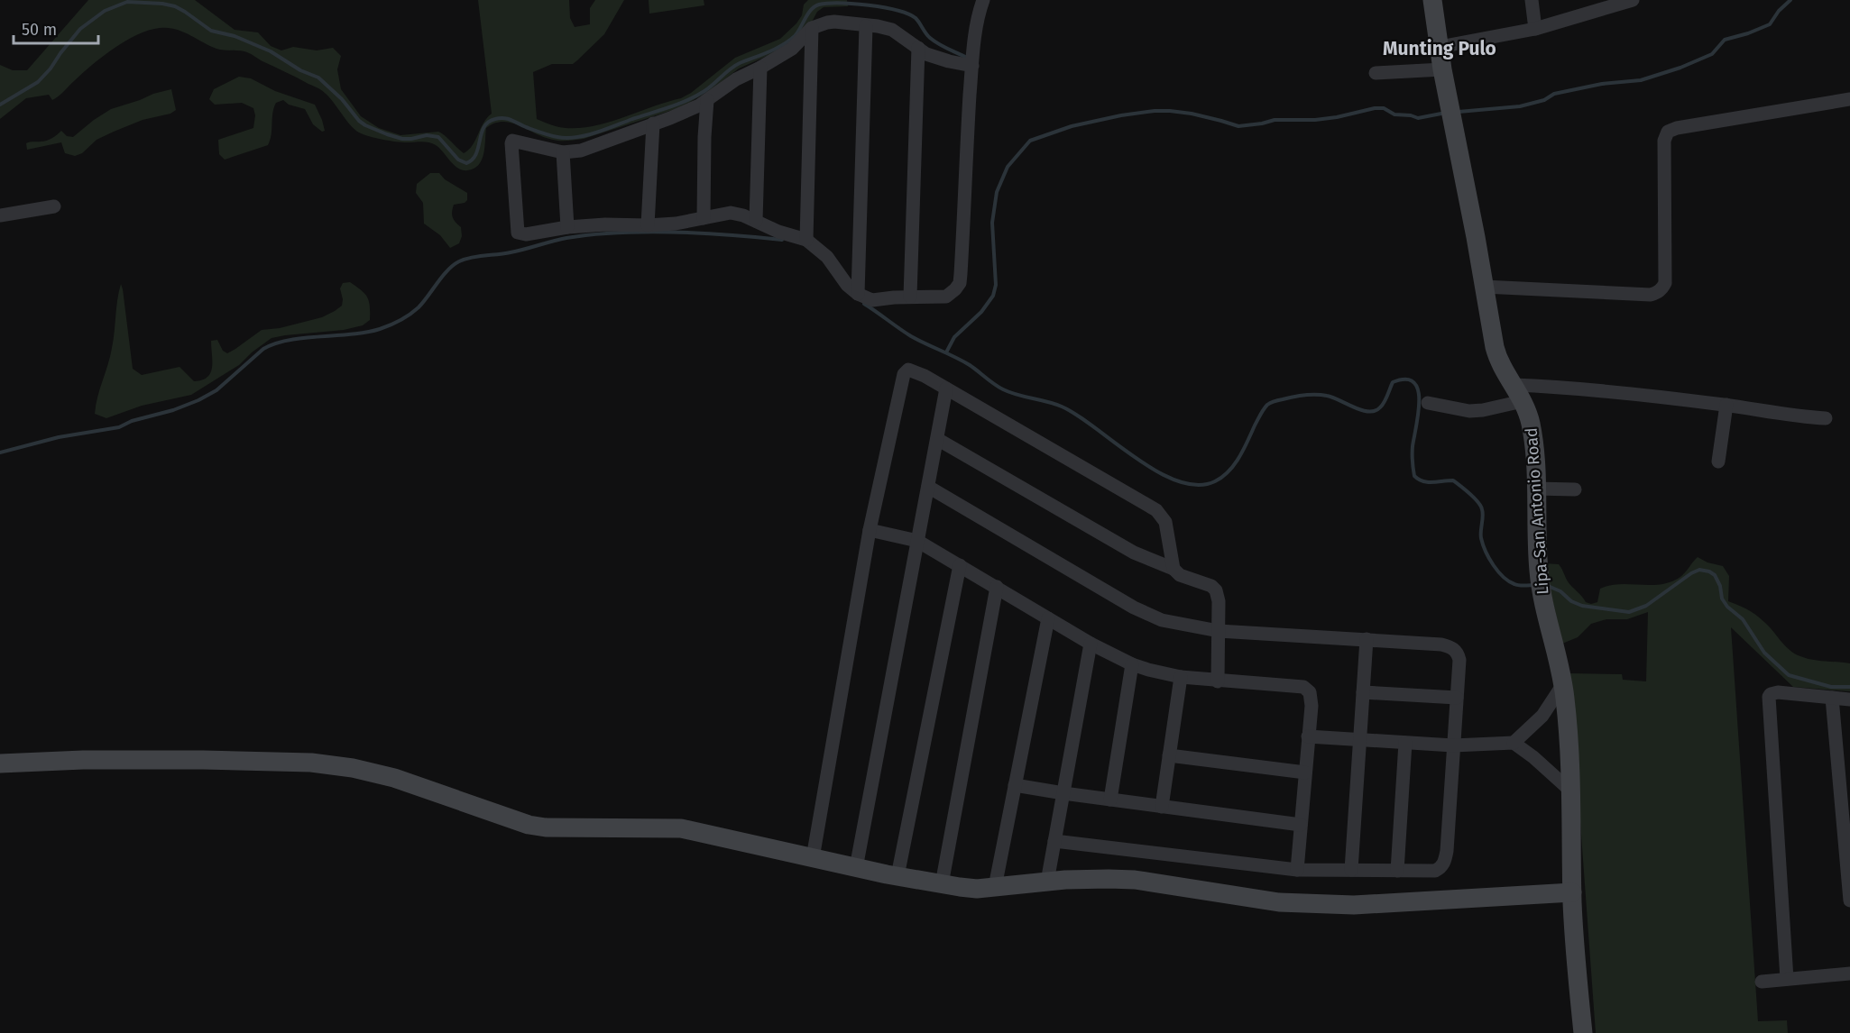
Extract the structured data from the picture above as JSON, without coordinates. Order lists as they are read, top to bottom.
{
  "streets": {
    "street": ["Lipa-San Antonio Road"]
  },
  "districts": ["Munting Pulo"],
  "scale_bar": "50 m"
}
